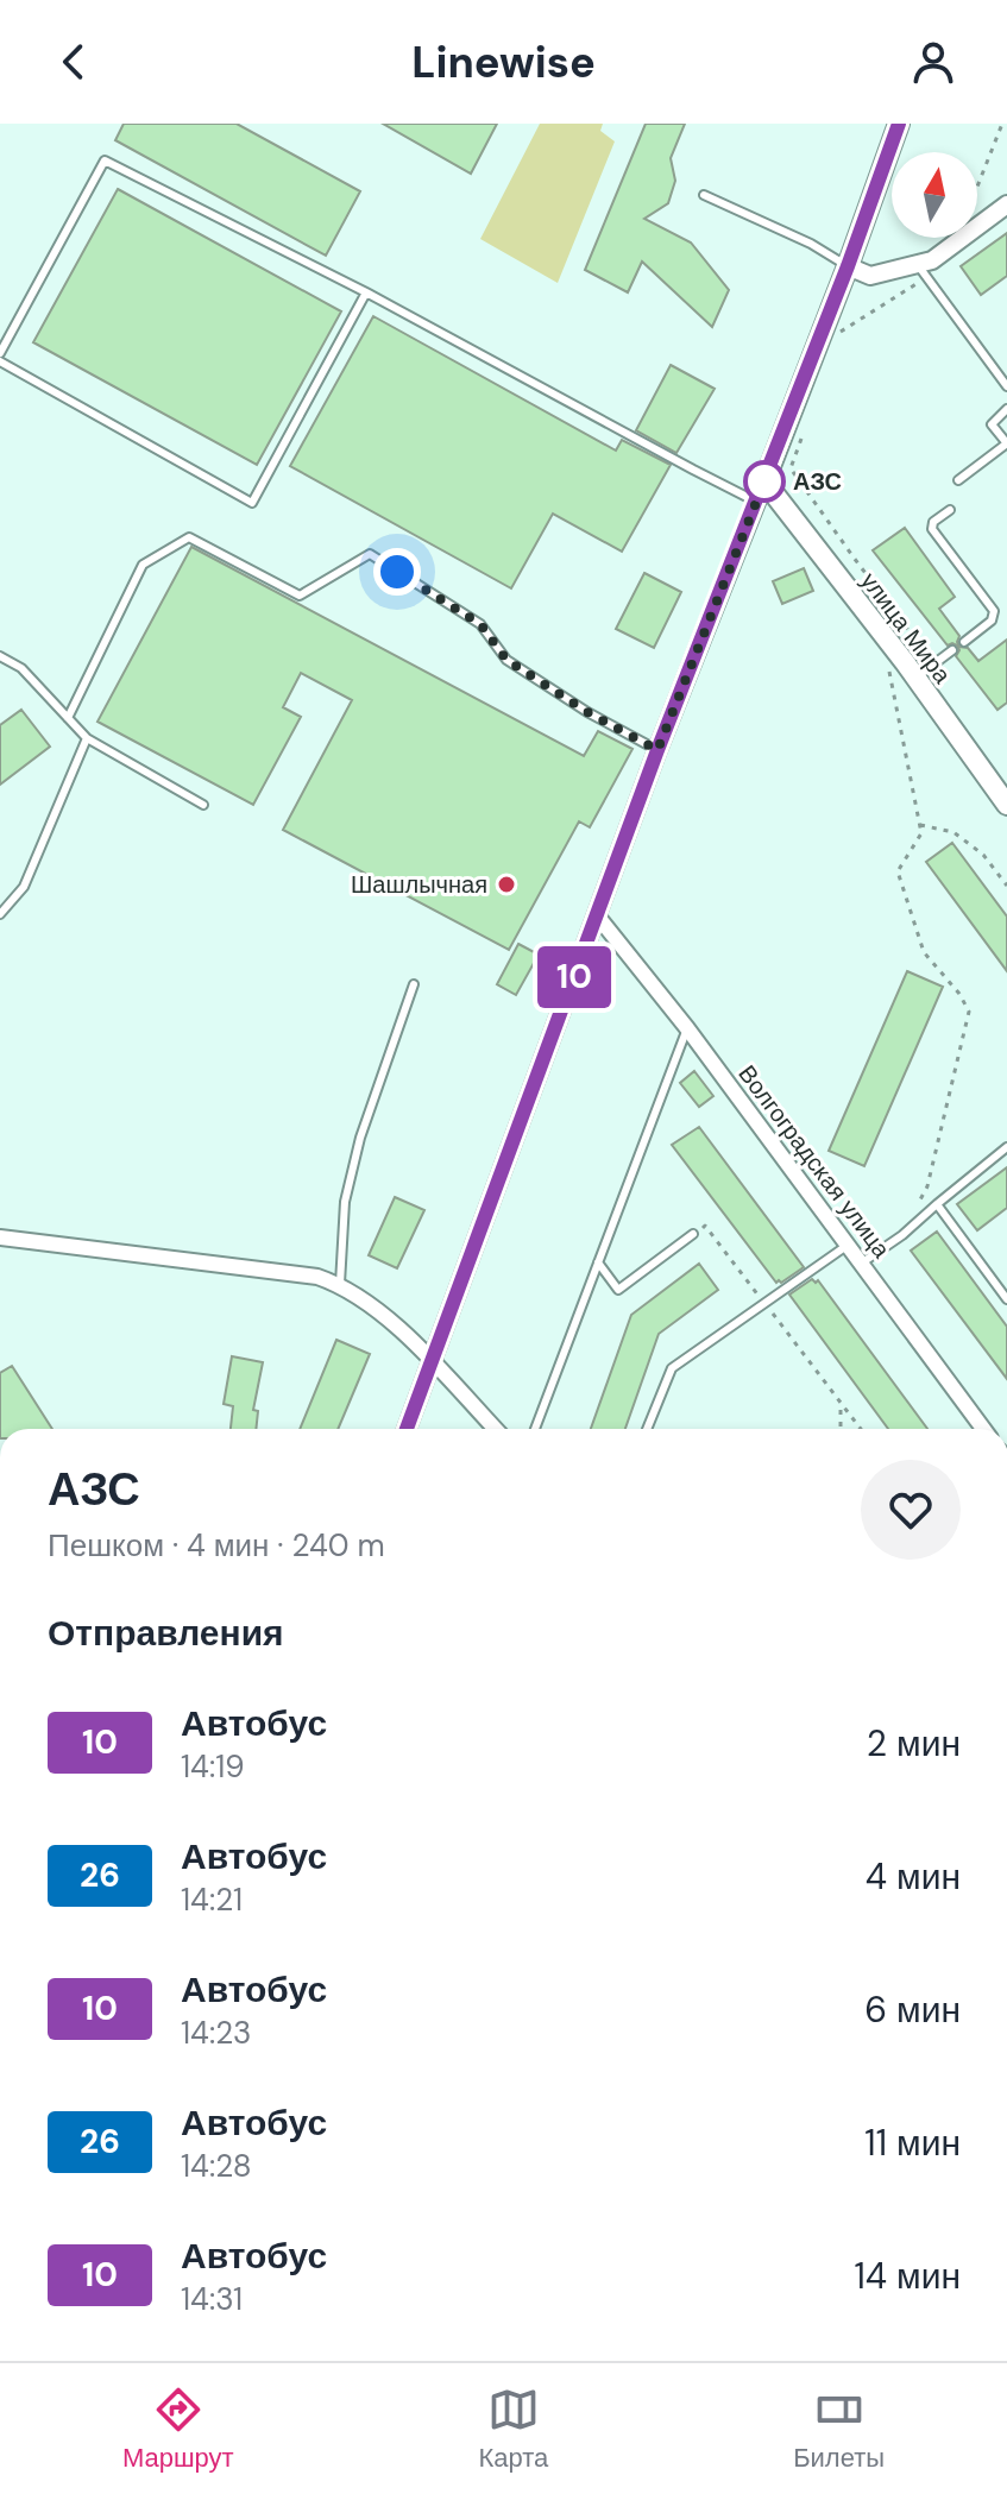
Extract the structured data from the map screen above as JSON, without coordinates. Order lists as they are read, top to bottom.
{
  "streets": {
    "main road": ["улица Мира"],
    "street": ["Волгоградская улица"]
  },
  "places": ["АЗС", "Шашлычная"],
  "lines": ["bus line 10"],
  "north": "top",
  "page": {
    "header": "Linewise",
    "on_map": "10",
    "heading": [
      ["АЗС", "Пешком · 4 мин · 240 m"],
      "Отправления"
    ],
    "list": [
      {
        "mark": "10",
        "name": "Автобус",
        "note": "14:19",
        "value": "2 мин"
      },
      {
        "mark": "26",
        "name": "Автобус",
        "note": "14:21",
        "value": "4 мин"
      },
      {
        "mark": "10",
        "name": "Автобус",
        "note": "14:23",
        "value": "6 мин"
      },
      {
        "mark": "26",
        "name": "Автобус",
        "note": "14:28",
        "value": "11 мин"
      },
      {
        "mark": "10",
        "name": "Автобус",
        "note": "14:31",
        "value": "14 мин"
      }
    ],
    "tabs": ["Маршрут", "Карта", "Билеты"]
  }
}
